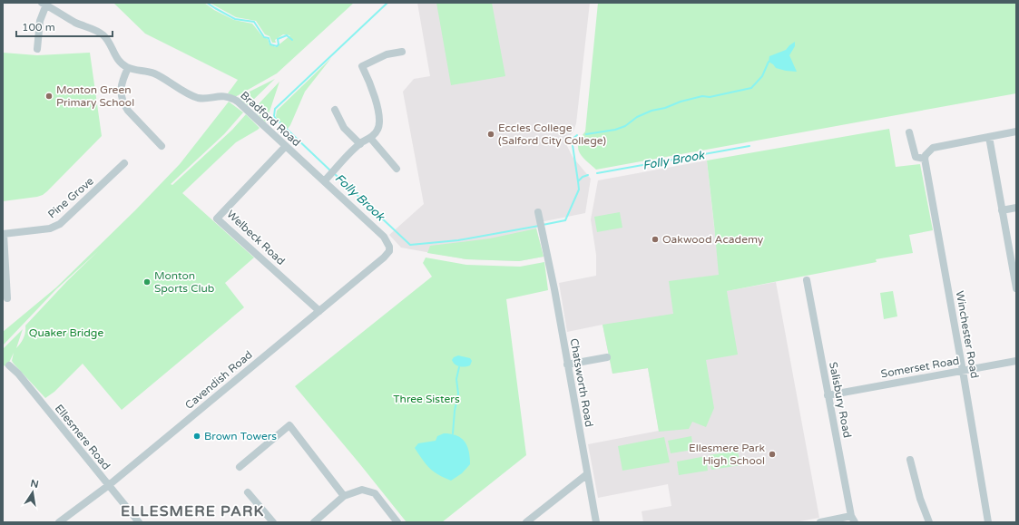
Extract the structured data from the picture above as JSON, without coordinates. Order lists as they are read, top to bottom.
{
  "streets": {
    "street": [
      "Bradford Road",
      "Pine Grove",
      "Welbeck Road",
      "Winchester Road",
      "Somerset Road",
      "Cavendish Road",
      "Chatsworth Road",
      "Salisbury Road",
      "Ellesmere Road"
    ]
  },
  "crossings": [
    ["Bradford Road", "Welbeck Road"],
    ["Bradford Road", "Cavendish Road"],
    ["Welbeck Road", "Cavendish Road"],
    ["Winchester Road", "Somerset Road"],
    ["Somerset Road", "Salisbury Road"],
    ["Cavendish Road", "Ellesmere Road"]
  ],
  "districts": ["ELLESMERE PARK"],
  "water": ["Folly Brook"],
  "parks": ["Quaker Bridge", "Three Sisters"],
  "places": [
    "Monton Green Primary School",
    "Eccles College (Salford City College)",
    "Oakwood Academy",
    "Monton Sports Club",
    "Brown Towers",
    "Ellesmere Park High School"
  ],
  "scale_bar": "100 m",
  "north": "top"
}
